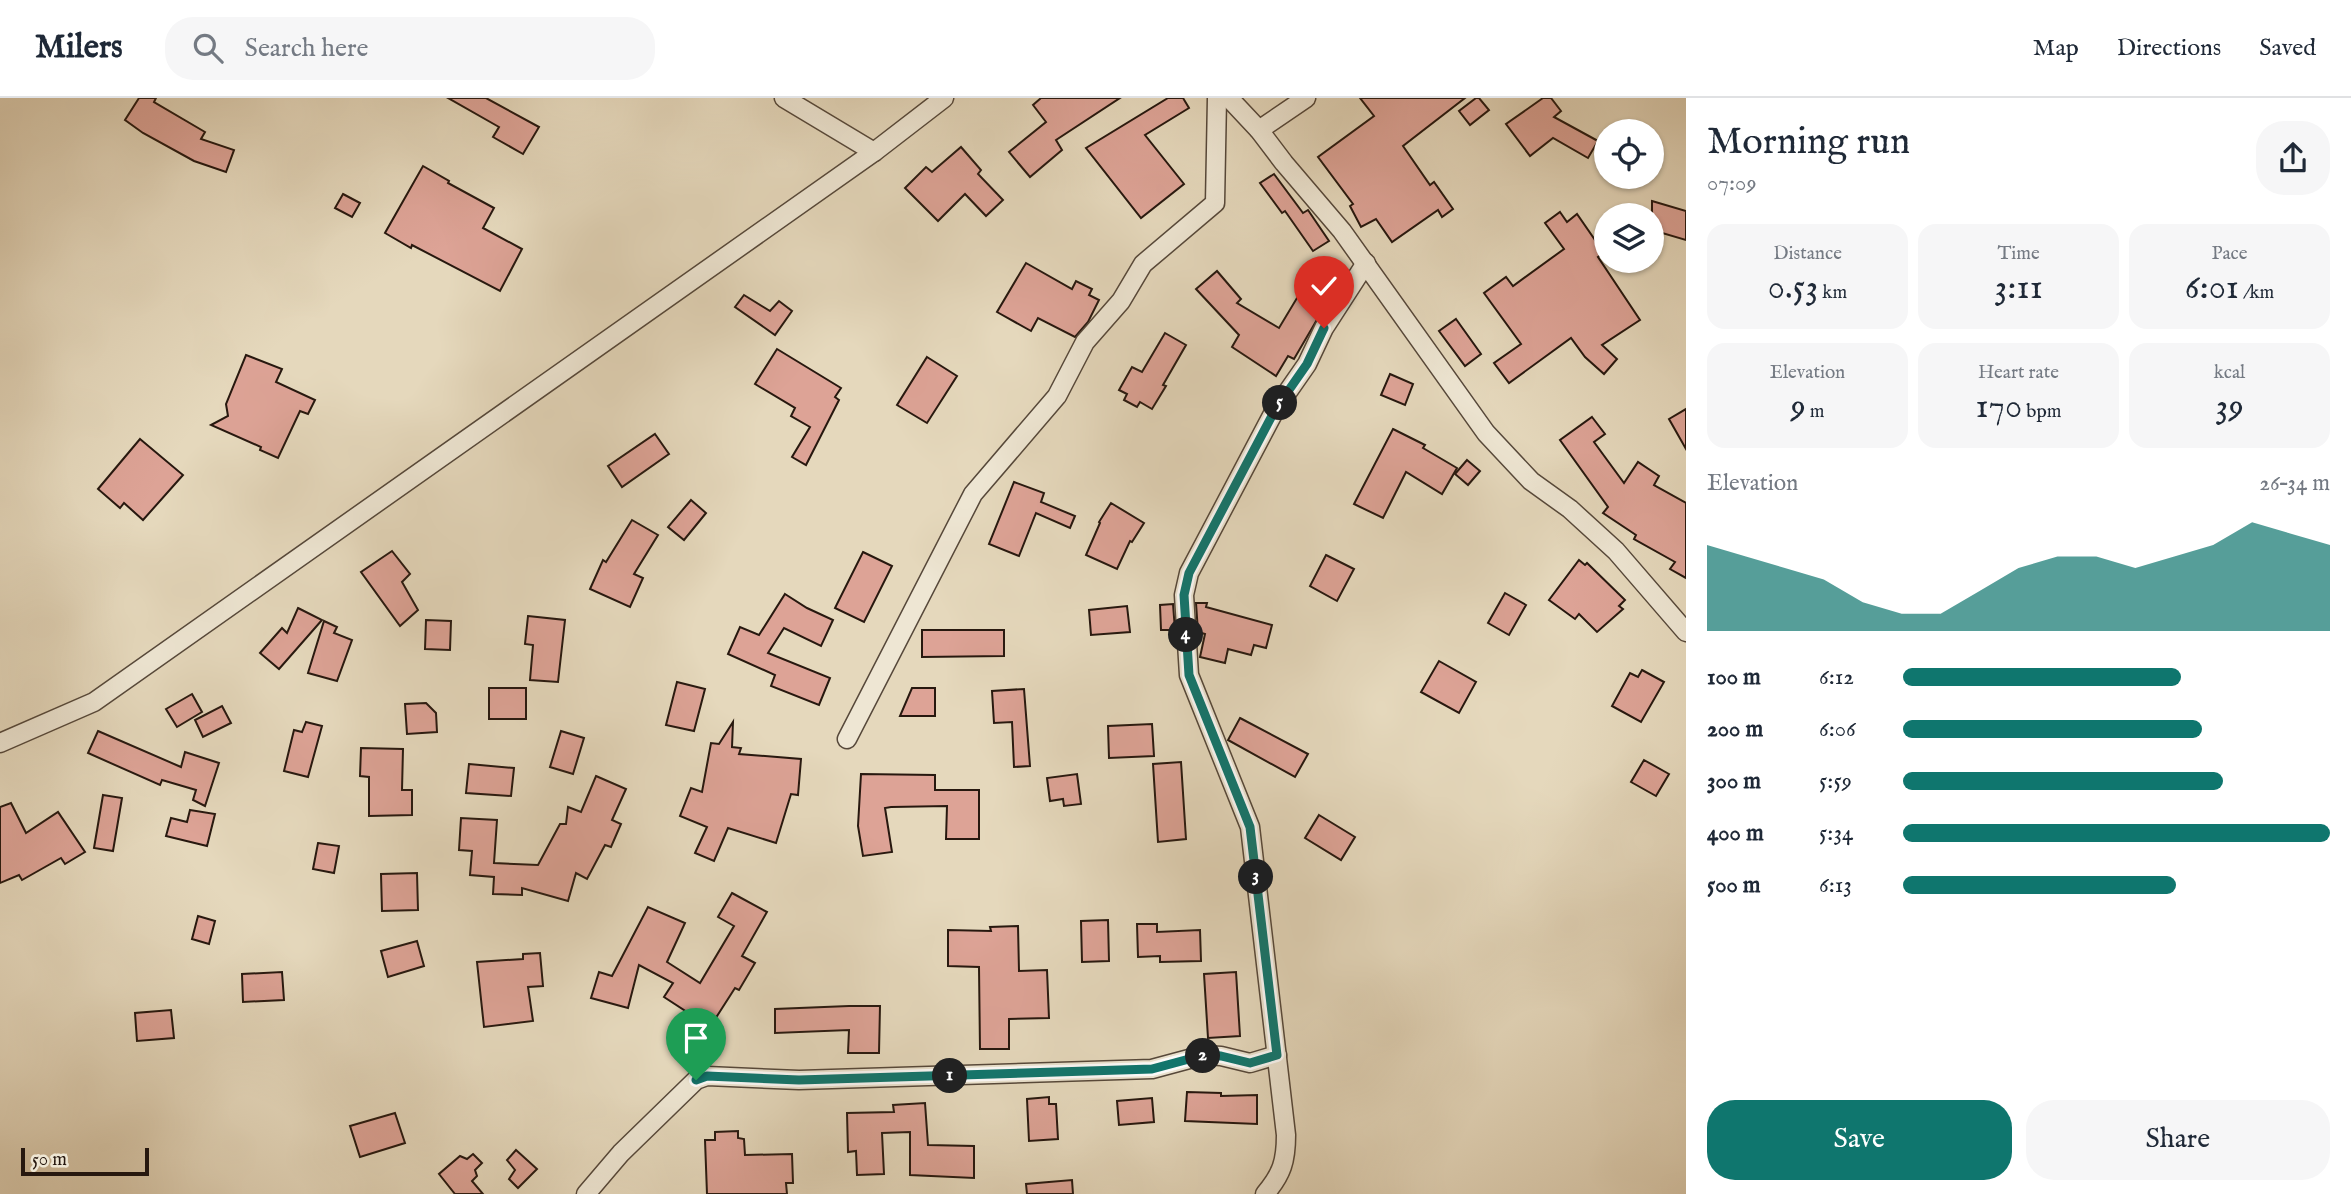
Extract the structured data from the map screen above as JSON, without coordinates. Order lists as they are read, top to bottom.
{
  "scale_bar": "50 m",
  "page": {
    "header": "Milers",
    "search": "Search here",
    "nav": ["Map", "Directions", "Saved"],
    "heading": ["Morning run", "07:09"],
    "stats": [
      ["Distance", "0.53 km"],
      ["Time", "3:11"],
      ["Pace", "6:01 /km"],
      ["Elevation", "9 m"],
      ["Heart rate", "170 bpm"],
      ["kcal", "39"]
    ],
    "pins": [
      "5",
      "4",
      "3",
      "2",
      "1"
    ],
    "chart": ["Elevation", "26–34 m"],
    "list": [
      {
        "name": "100 m",
        "note": "6:12"
      },
      {
        "name": "200 m",
        "note": "6:06"
      },
      {
        "name": "300 m",
        "note": "5:59"
      },
      {
        "name": "400 m",
        "note": "5:34"
      },
      {
        "name": "500 m",
        "note": "6:13"
      }
    ],
    "buttons": ["Save", "Share"],
    "scale": "50 m"
  }
}
